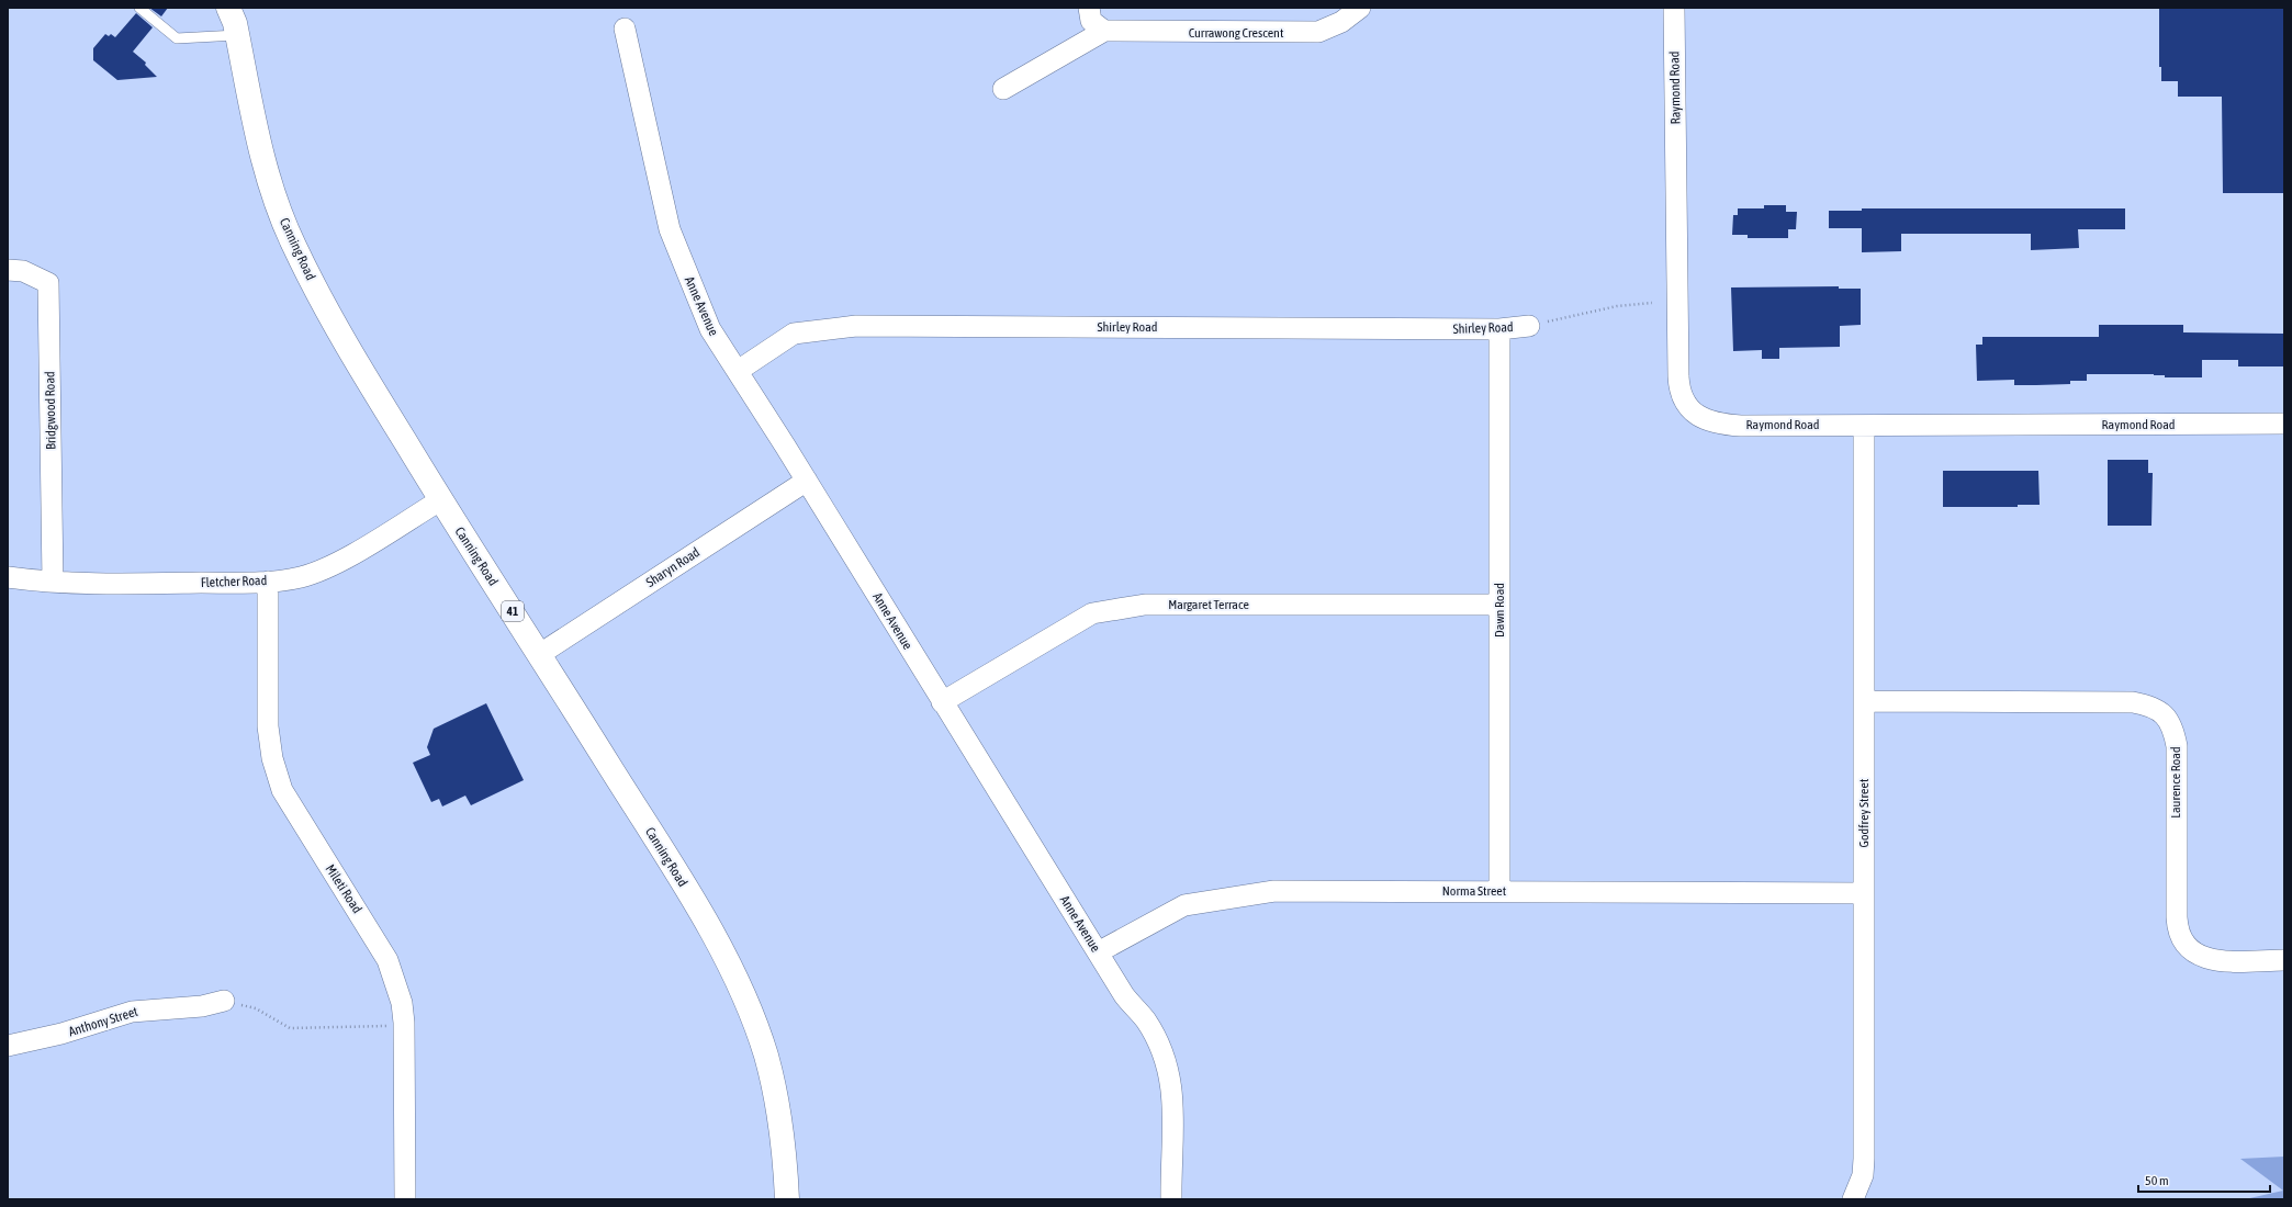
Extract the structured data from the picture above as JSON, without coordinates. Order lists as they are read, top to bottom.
{
  "streets": {
    "main road": ["Canning Road", "41"],
    "street": [
      "Currawong Crescent",
      "Raymond Road",
      "Anne Avenue",
      "Shirley Road",
      "Bridgwood Road",
      "Sharyn Road",
      "Fletcher Road",
      "Margaret Terrace",
      "Dawn Road",
      "Laurence Road",
      "Godfrey Street",
      "Mileti Road",
      "Norma Street",
      "Anthony Street"
    ]
  },
  "crossings": [
    ["Raymond Road", "Godfrey Street"],
    ["Canning Road", "Sharyn Road"],
    ["Canning Road", "Fletcher Road"],
    ["Anne Avenue", "Shirley Road"],
    ["Anne Avenue", "Sharyn Road"],
    ["Anne Avenue", "Margaret Terrace"],
    ["Anne Avenue", "Norma Street"],
    ["Shirley Road", "Dawn Road"],
    ["Bridgwood Road", "Fletcher Road"],
    ["Fletcher Road", "Mileti Road"],
    ["Margaret Terrace", "Dawn Road"],
    ["Dawn Road", "Norma Street"],
    ["Laurence Road", "Godfrey Street"],
    ["Godfrey Street", "Norma Street"]
  ],
  "scale_bar": "50 m"
}
